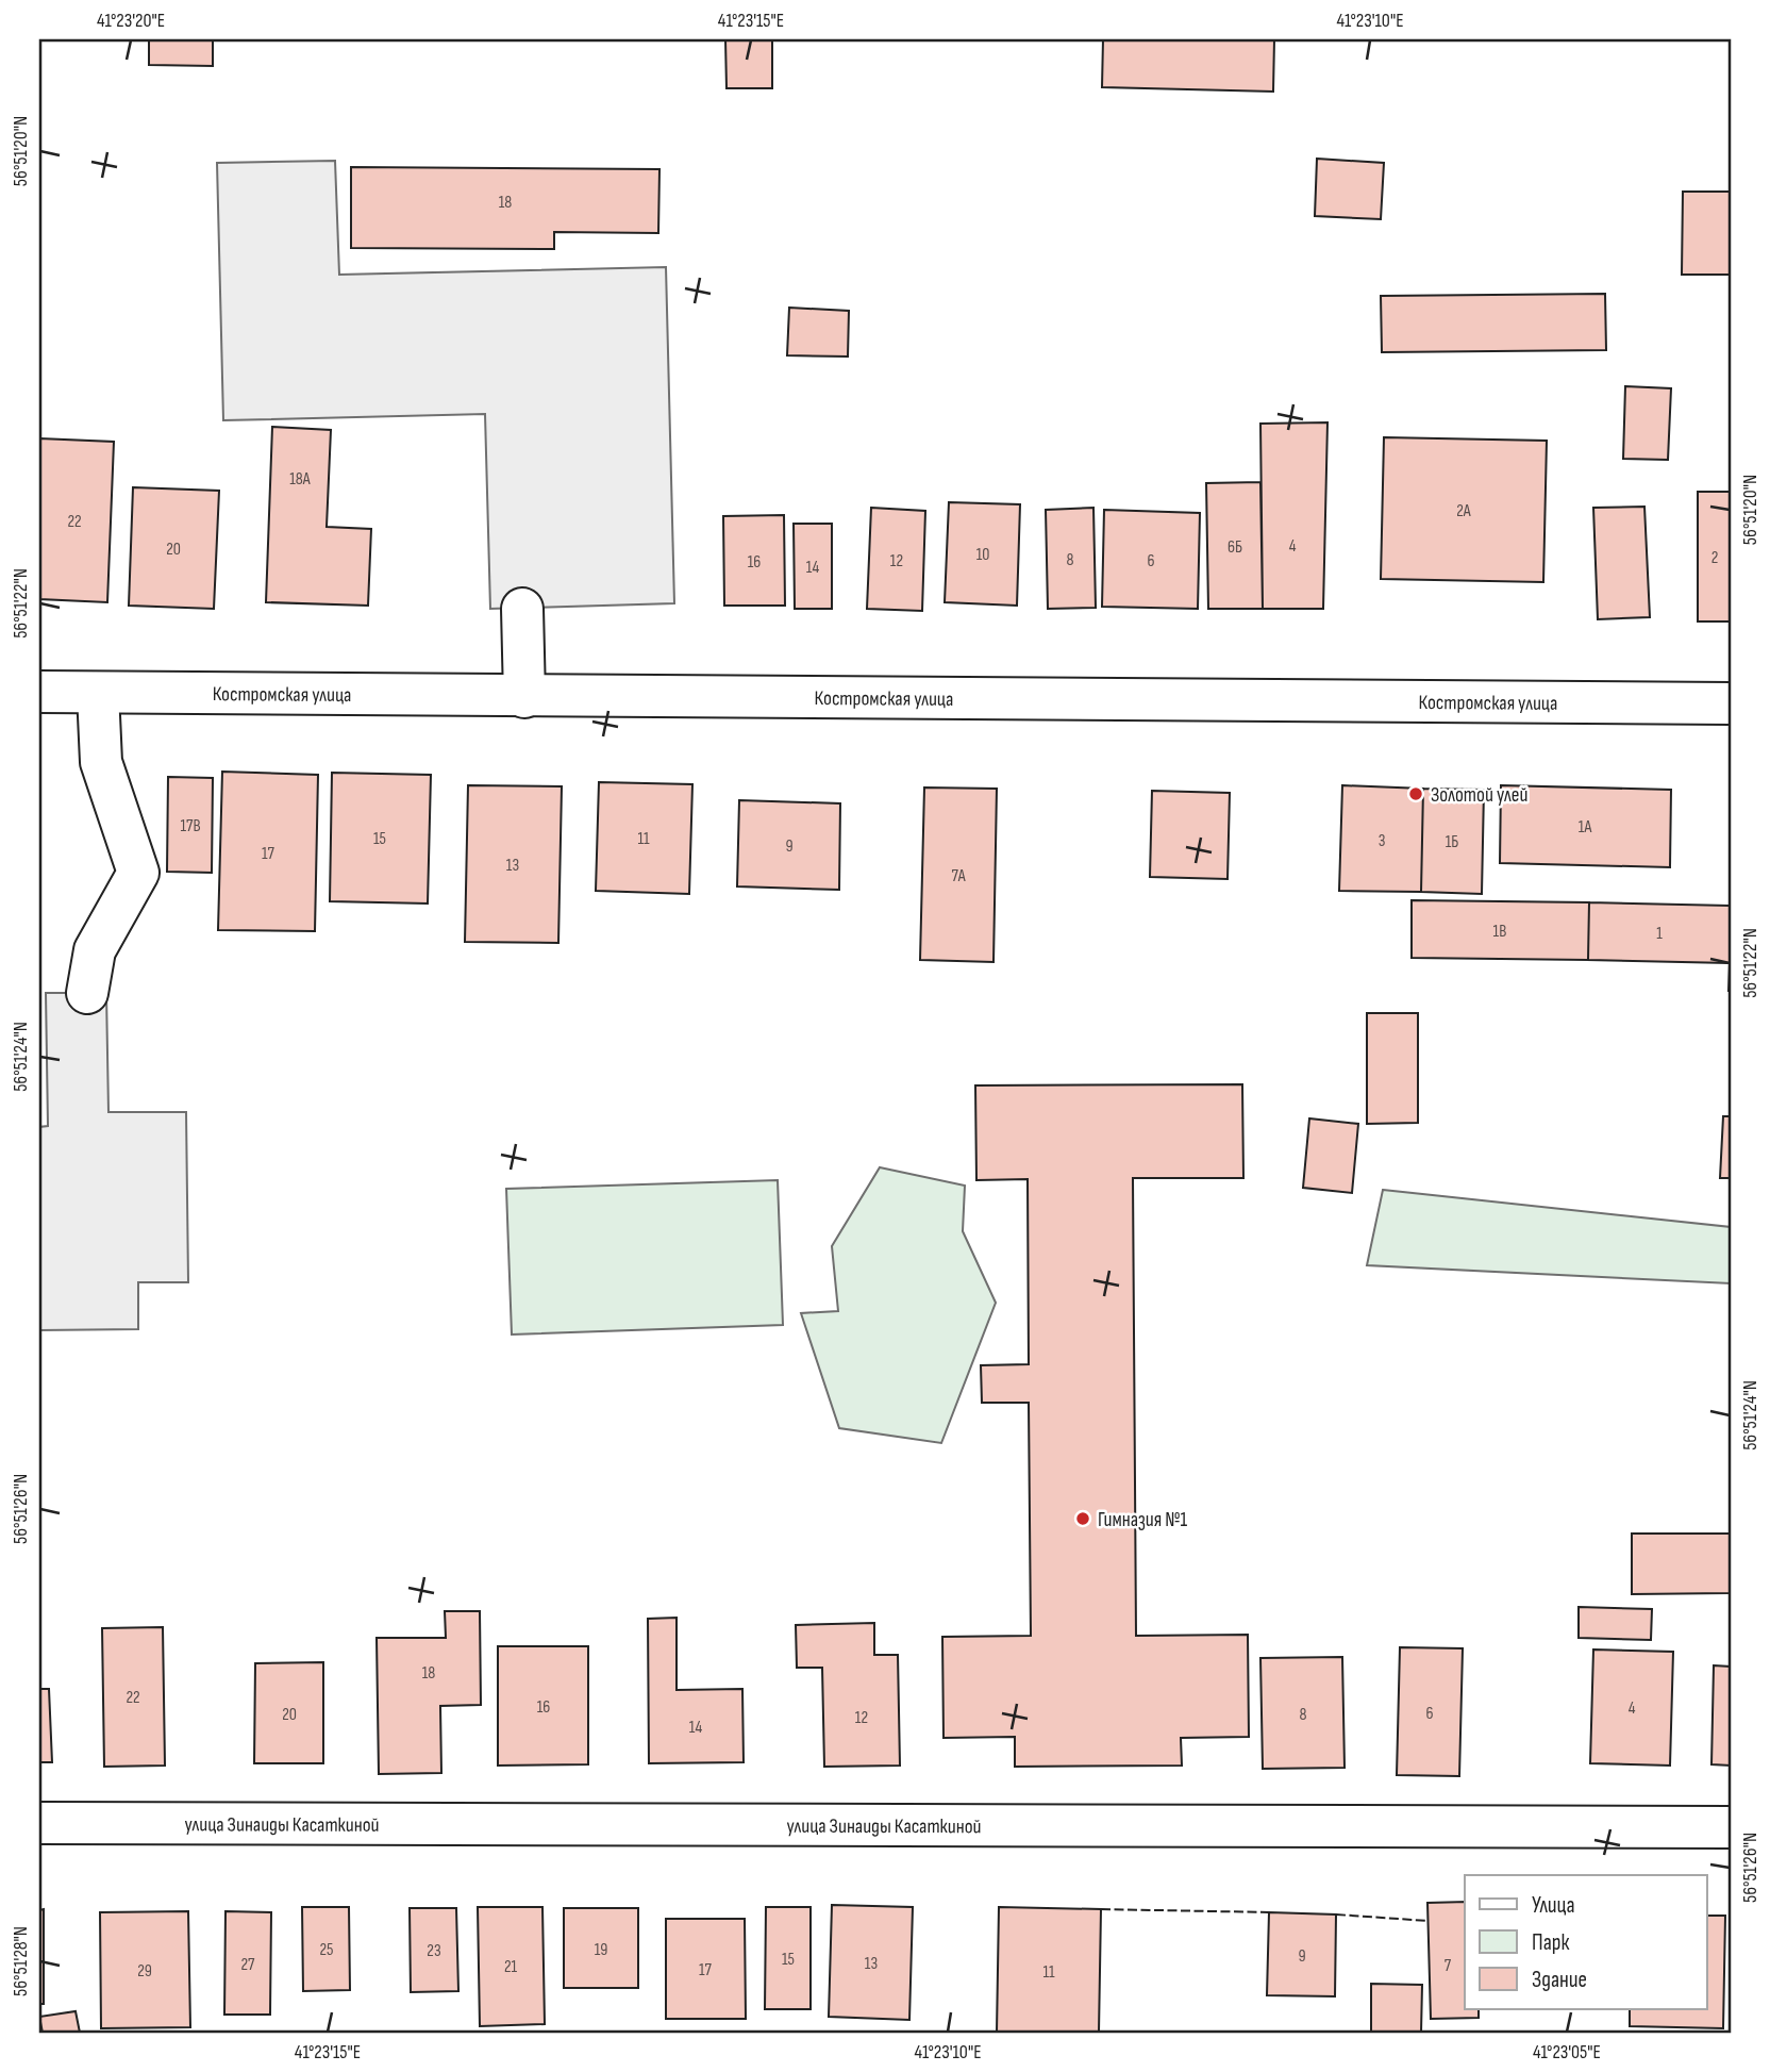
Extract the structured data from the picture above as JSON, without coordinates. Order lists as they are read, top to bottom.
{
  "streets": {
    "main road": ["Костромская улица", "улица Зинаиды Касаткиной"]
  },
  "places": ["Золотой улей", "Гимназия №1"],
  "house_numbers": [
    "18",
    "18А",
    "2А",
    "22",
    "4",
    "6Б",
    "20",
    "10",
    "2",
    "8",
    "12",
    "6",
    "16",
    "14",
    "17В",
    "1А",
    "15",
    "11",
    "3",
    "1Б",
    "9",
    "17",
    "13",
    "7А",
    "1В",
    "1",
    "18",
    "22",
    "16",
    "4",
    "6",
    "20",
    "8",
    "12",
    "14",
    "25",
    "19",
    "23",
    "9",
    "15",
    "13",
    "27",
    "7",
    "21",
    "17",
    "29",
    "11"
  ],
  "legend": ["Улица", "Парк", "Здание"],
  "coordinates": [
    "41°23'20\"E",
    "41°23'15\"E",
    "41°23'10\"E",
    "56°51'20\"N",
    "56°51'22\"N",
    "56°51'24\"N",
    "56°51'26\"N",
    "56°51'28\"N",
    "41°23'05\"E"
  ]
}
